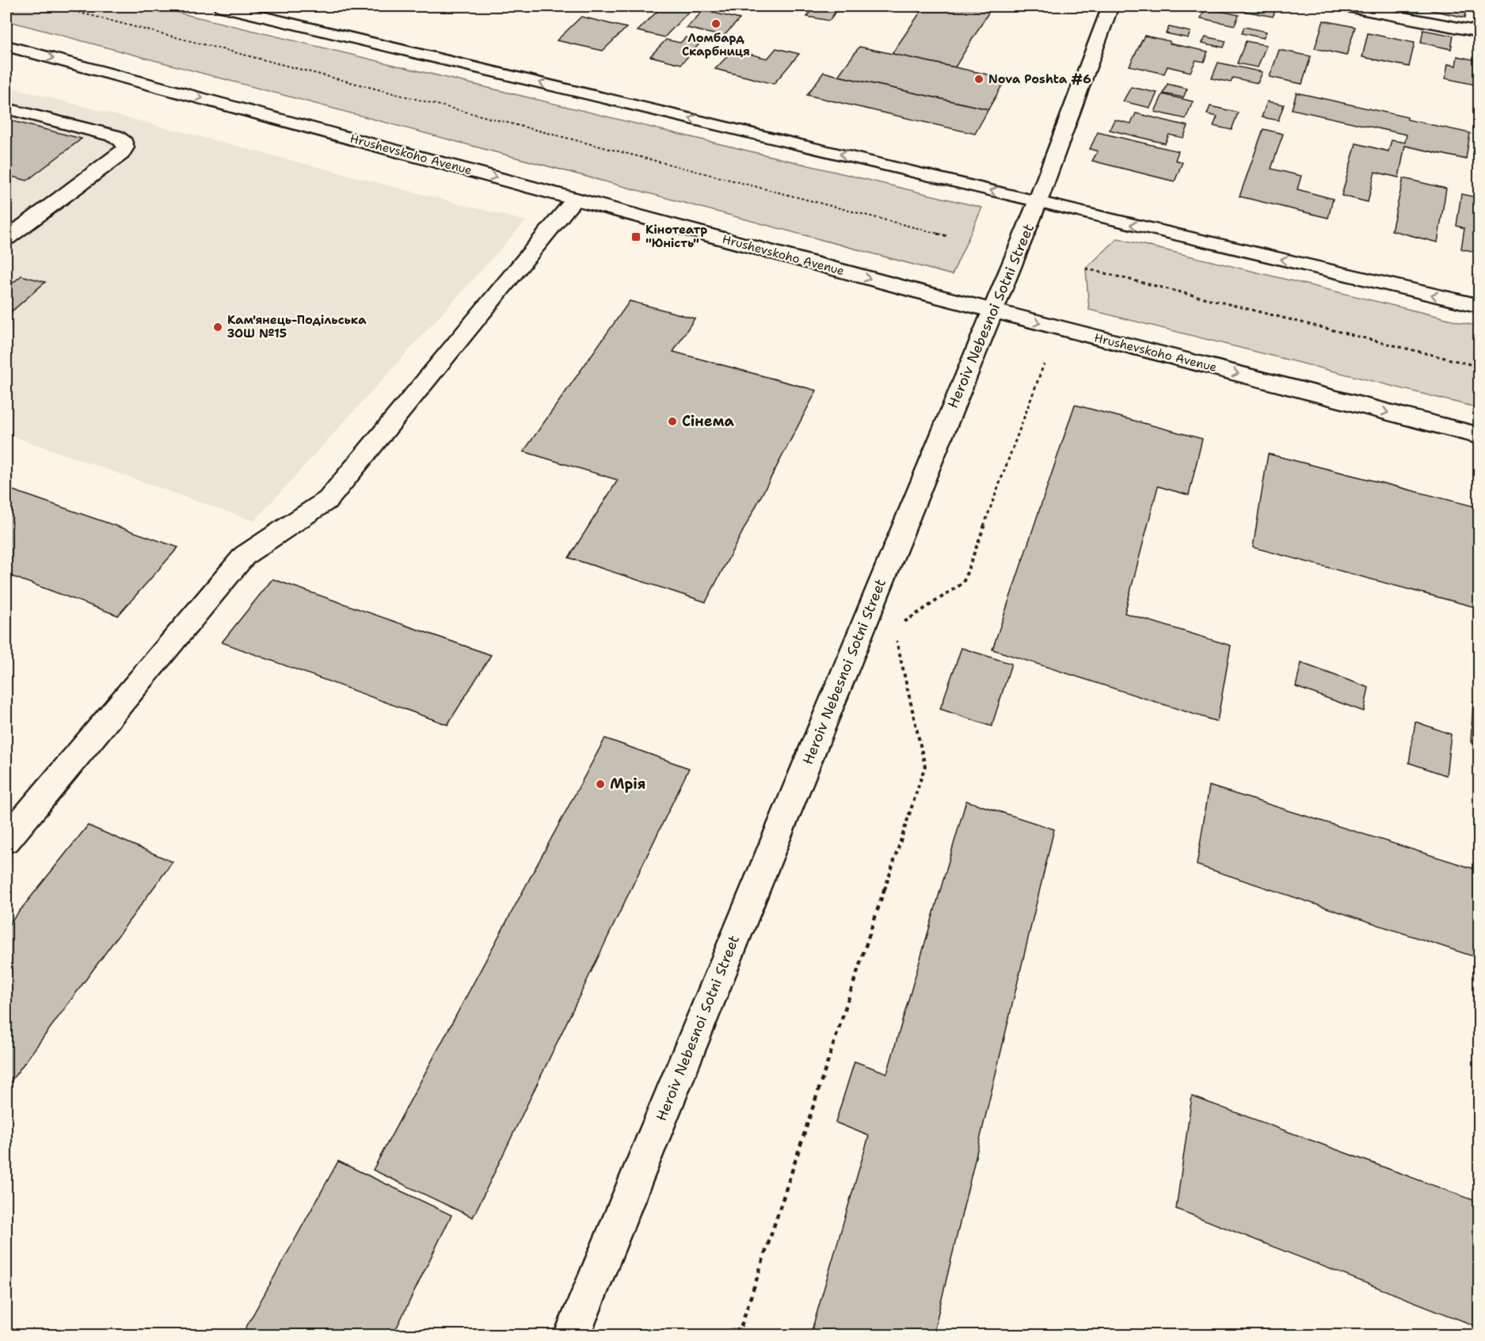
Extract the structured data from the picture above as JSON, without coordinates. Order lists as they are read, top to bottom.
{
  "streets": {
    "main road": ["Hrushevskoho Avenue", "Heroiv Nebesnoi Sotni Street"]
  },
  "crossings": [
    ["Hrushevskoho Avenue", "Heroiv Nebesnoi Sotni Street"]
  ],
  "places": {
    "other": [
      "Ломбард Скарбниця",
      "Nova Poshta #6",
      "Кам'янець-Подільська ЗОШ №15",
      "Сінема",
      "Мрія"
    ],
    "transit": ["Кінотеатр \"Юність\""]
  }
}
